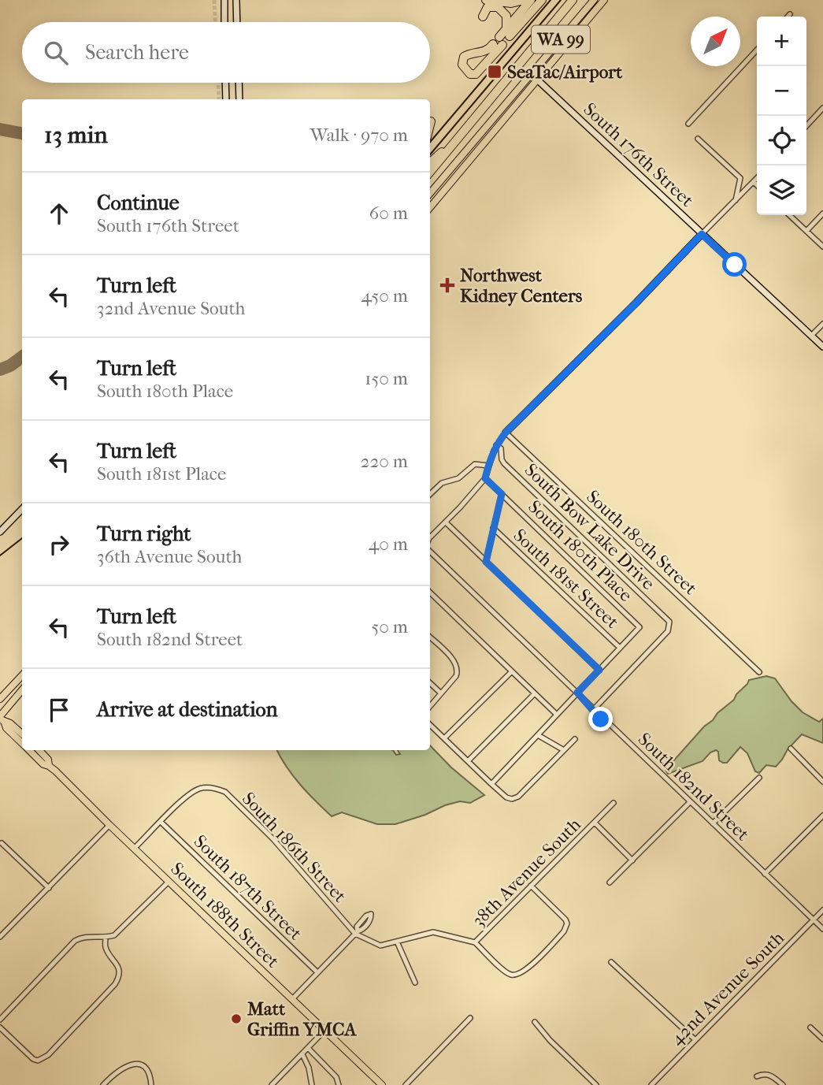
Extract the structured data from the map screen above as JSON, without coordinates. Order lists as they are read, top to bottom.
{
  "streets": {
    "main road": ["WA 99", "South 188th Street"],
    "street": [
      "South 176th Street",
      "South Bow Lake Drive",
      "South 180th Street",
      "South 180th Place",
      "South 181st Street",
      "South 182nd Street",
      "South 186th Street",
      "38th Avenue South",
      "South 187th Street",
      "42nd Avenue South"
    ]
  },
  "crossings": [
    ["WA 99", "South 176th Street"],
    ["South Bow Lake Drive", "South 182nd Street"],
    ["South 180th Place", "South 181st Street"],
    ["South 182nd Street", "42nd Avenue South"],
    ["South 186th Street", "38th Avenue South"],
    ["South 186th Street", "South 187th Street"]
  ],
  "places": {
    "transit": ["SeaTac/Airport"],
    "health": ["Northwest Kidney Centers"],
    "other": ["Matt Griffin YMCA"]
  },
  "north": "top right",
  "page": {
    "map_buttons": ["+", "−"],
    "search": "Search here",
    "heading": ["13 min", "Walk · 970 m"],
    "list": [
      ["Continue", "South 176th Street", "60 m"],
      ["Turn left", "32nd Avenue South", "450 m"],
      ["Turn left", "South 180th Place", "150 m"],
      ["Turn left", "South 181st Place", "220 m"],
      ["Turn right", "36th Avenue South", "40 m"],
      ["Turn left", "South 182nd Street", "50 m"],
      "Arrive at destination"
    ]
  }
}
